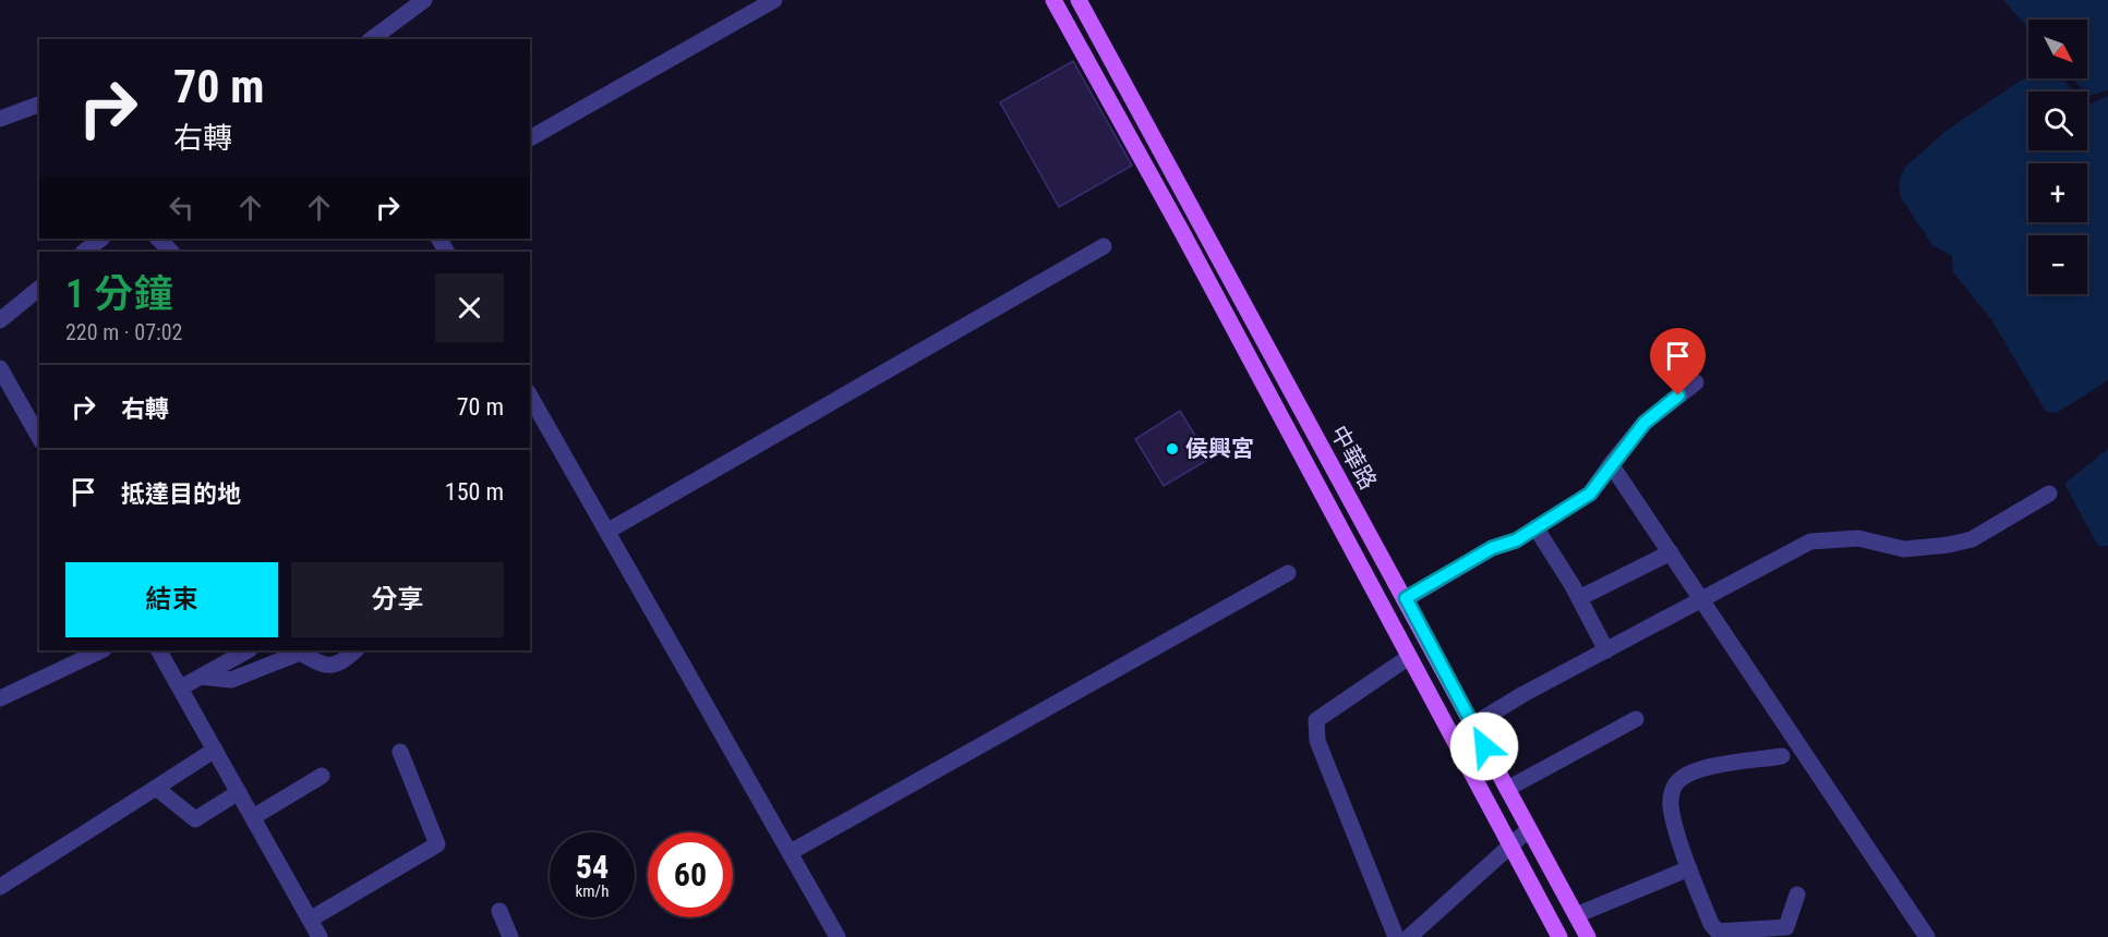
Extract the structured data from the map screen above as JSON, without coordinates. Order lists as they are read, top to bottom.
{
  "streets": {
    "main road": ["中華路"]
  },
  "places": ["侯興宮"],
  "north": "bottom right",
  "page": {
    "map_buttons": ["+", "−"],
    "turn": ["70 m", "右轉"],
    "heading": ["1 分鐘", "220 m · 07:02"],
    "list": [
      {
        "name": "右轉",
        "value": "70 m"
      },
      {
        "name": "抵達目的地",
        "value": "150 m"
      }
    ],
    "buttons": ["結束", "分享"],
    "speed": "54 km/h",
    "limit": "60"
  }
}
